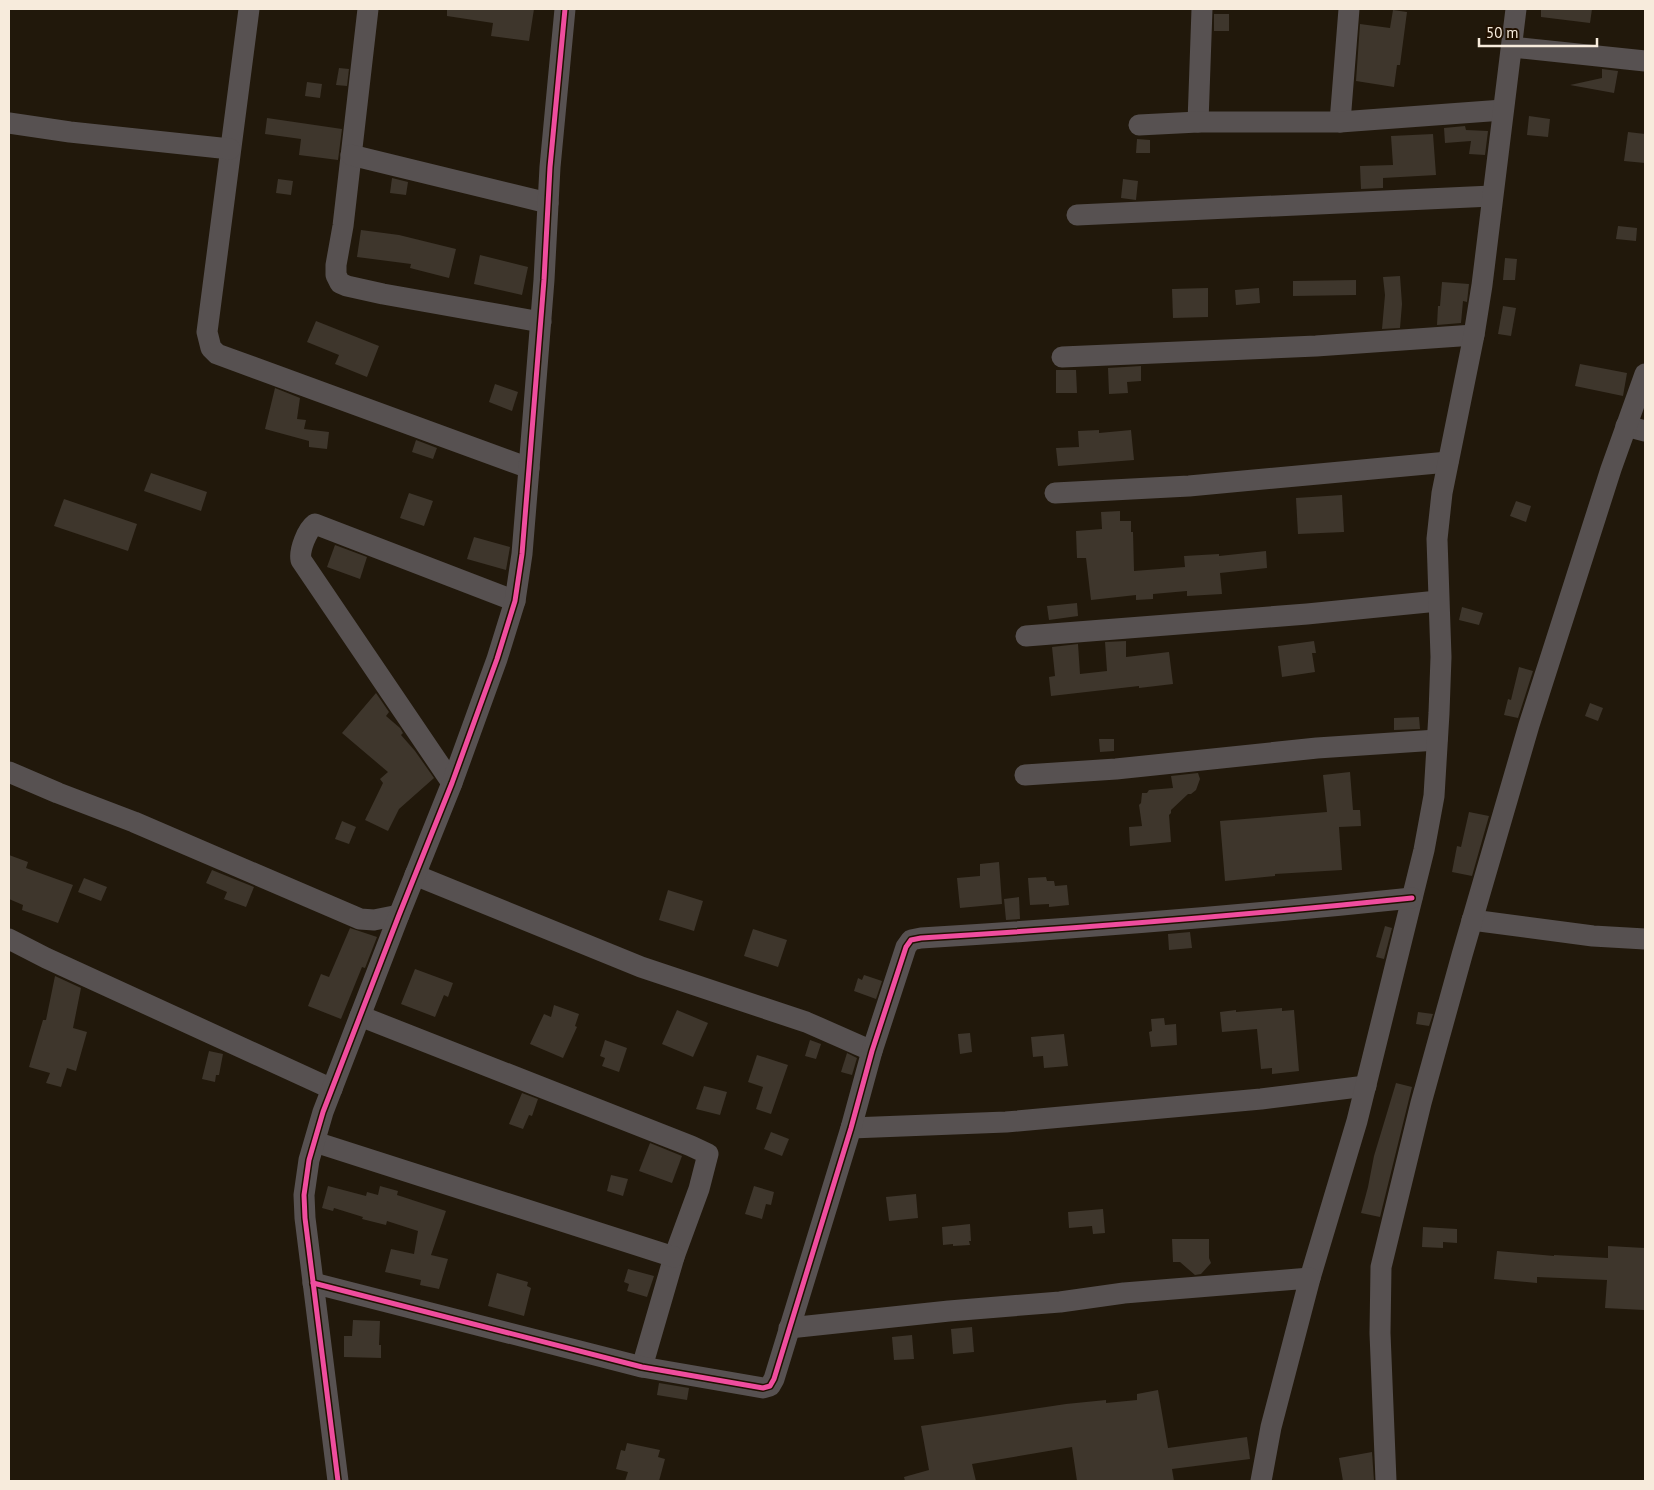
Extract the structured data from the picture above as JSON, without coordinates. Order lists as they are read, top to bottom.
{
  "scale_bar": "50 m"
}
